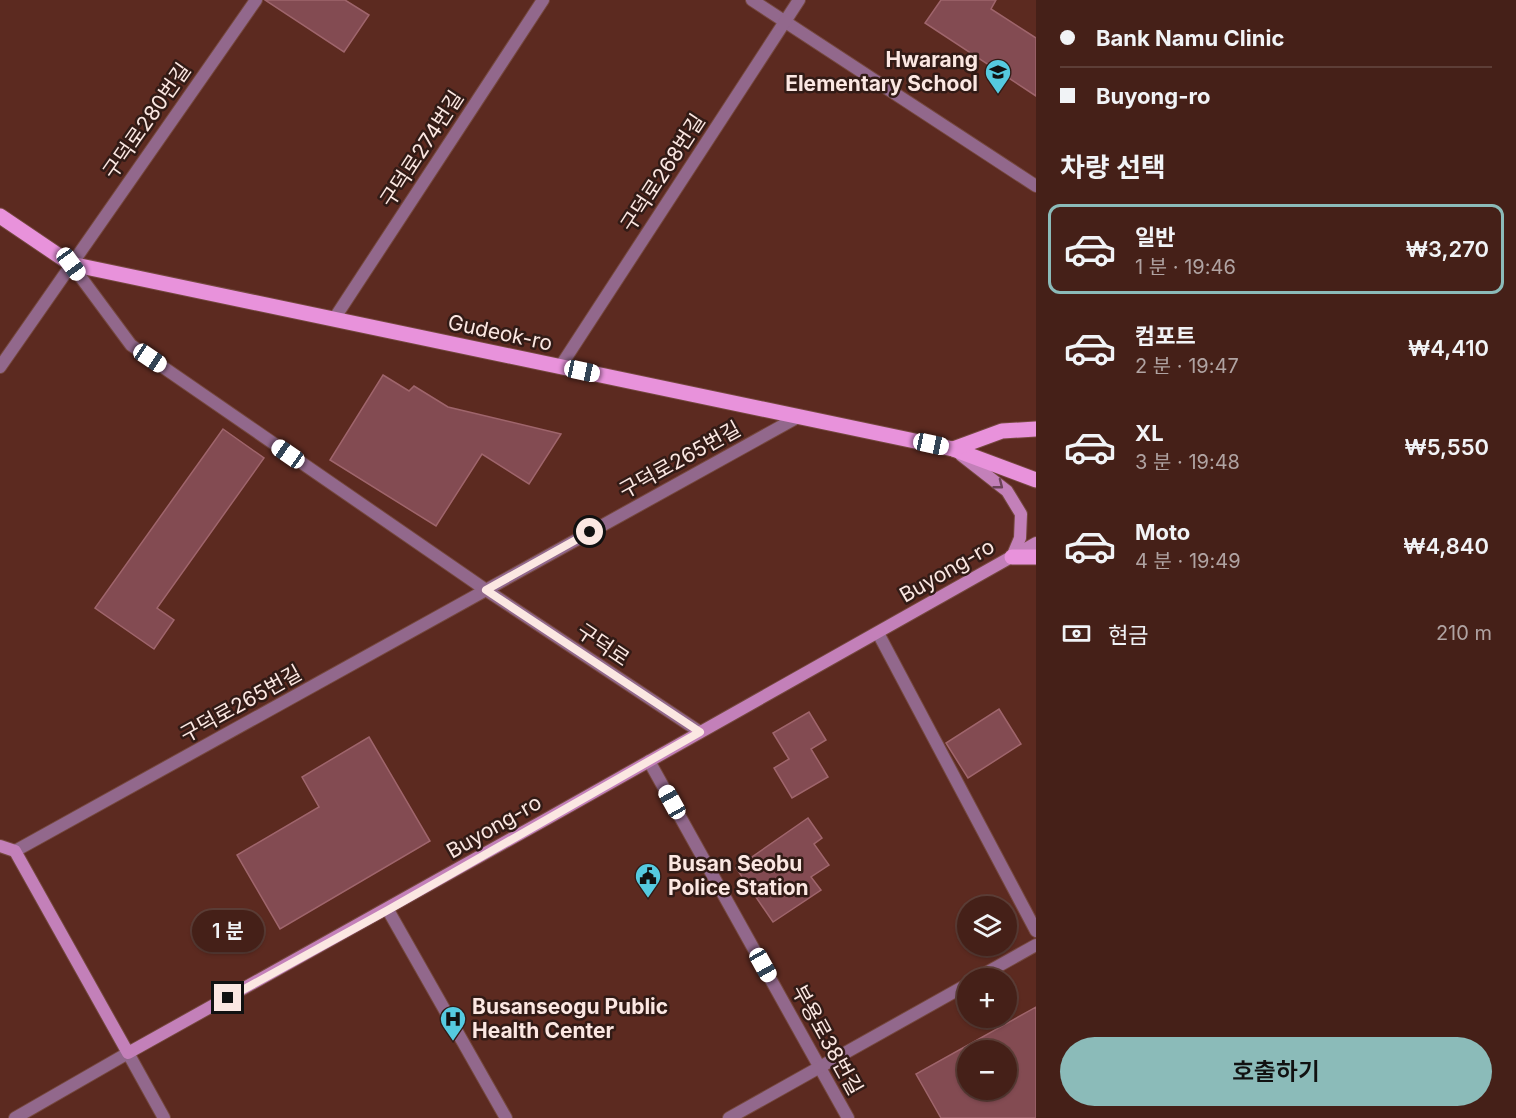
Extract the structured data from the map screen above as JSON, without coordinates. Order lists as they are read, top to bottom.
{
  "streets": {
    "main road": ["Gudeok-ro", "Buyong-ro"],
    "street": [
      "구덕로280번길",
      "구덕로274번길",
      "구덕로268번길",
      "구덕로265번길",
      "구덕로",
      "부용로38번길"
    ]
  },
  "crossings": [
    ["구덕로280번길", "Gudeok-ro"],
    ["구덕로274번길", "Gudeok-ro"],
    ["구덕로268번길", "Gudeok-ro"],
    ["Gudeok-ro", "구덕로265번길"],
    ["구덕로265번길", "구덕로"],
    ["Buyong-ro", "구덕로"],
    ["Buyong-ro", "부용로38번길"]
  ],
  "places": {
    "school or university": ["Hwarang Elementary School"],
    "public building": ["Busan Seobu Police Station"],
    "hospital": ["Busanseogu Public Health Center"]
  },
  "page": {
    "banner": ["Bank Namu Clinic", "Buyong-ro"],
    "heading": "차량 선택",
    "list": [
      {
        "name": "일반",
        "note": "1 분 · 19:46",
        "value": "₩3,270"
      },
      {
        "name": "컴포트",
        "note": "2 분 · 19:47",
        "value": "₩4,410"
      },
      {
        "name": "XL",
        "note": "3 분 · 19:48",
        "value": "₩5,550"
      },
      {
        "name": "Moto",
        "note": "4 분 · 19:49",
        "value": "₩4,840"
      }
    ],
    "pay": ["현금", "210 m"],
    "map_buttons": ["+", "−"],
    "bubble": "1 분",
    "buttons": "호출하기"
  }
}
